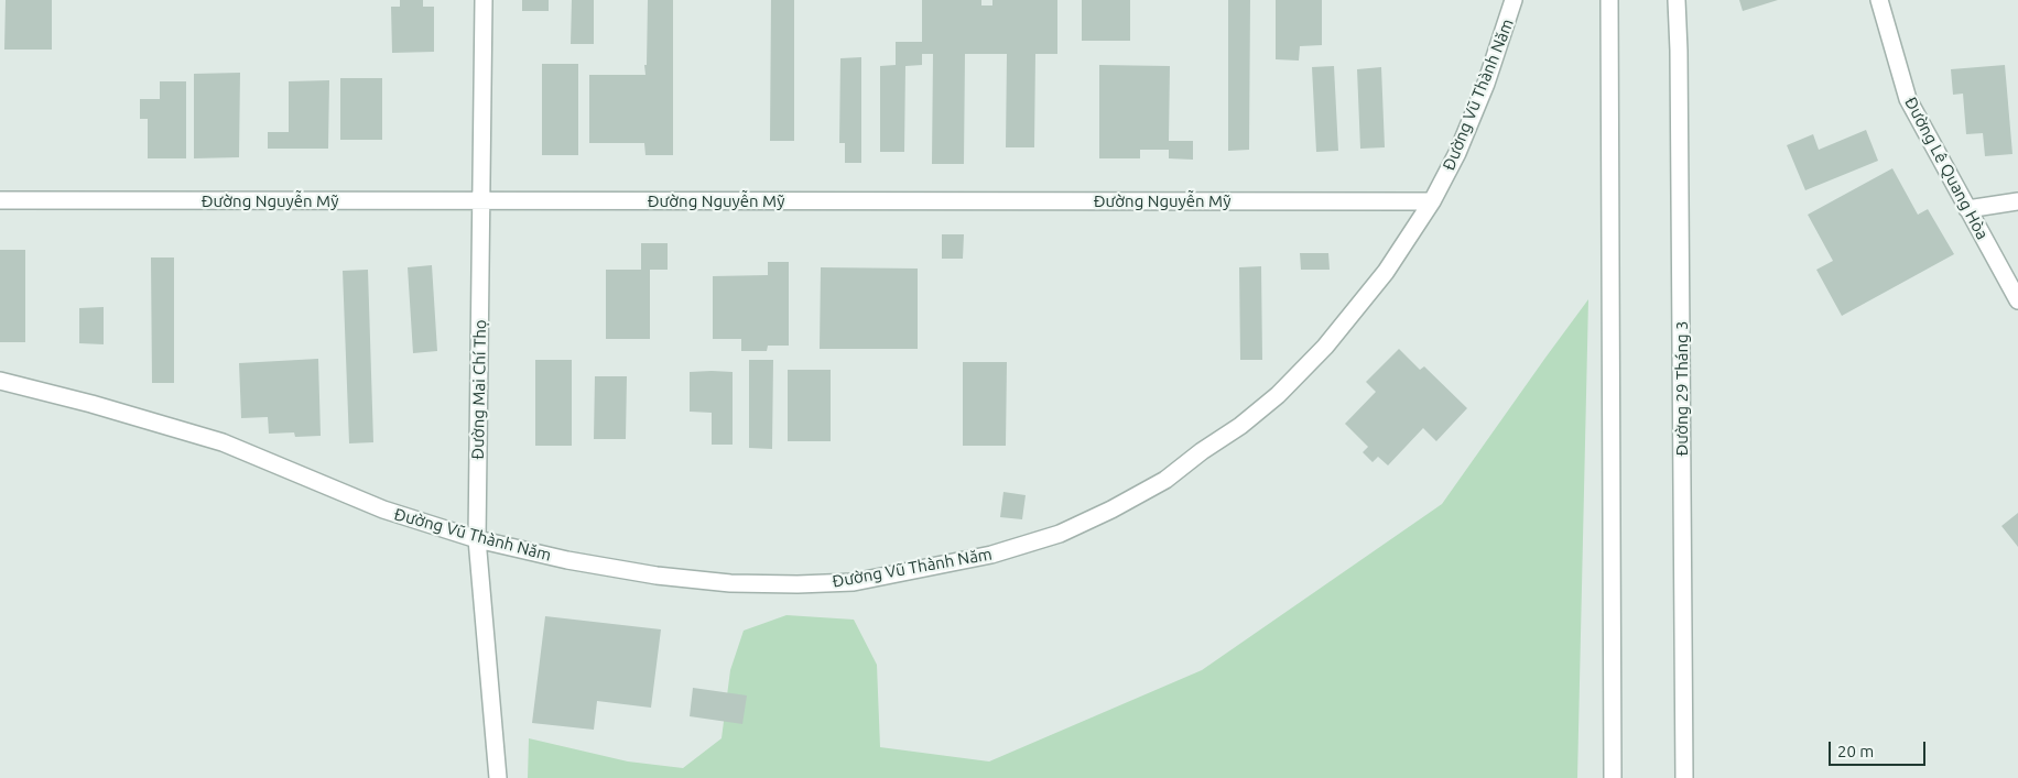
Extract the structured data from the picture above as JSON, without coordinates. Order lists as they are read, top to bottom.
{
  "streets": {
    "street": [
      "Đường Vũ Thành Năm",
      "Đường Lê Quang Hòa",
      "Đường Nguyễn Mỹ",
      "Đường 29 Tháng 3",
      "Đường Mai Chí Thọ"
    ]
  },
  "crossings": [
    ["Đường Vũ Thành Năm", "Đường Nguyễn Mỹ"],
    ["Đường Vũ Thành Năm", "Đường Mai Chí Thọ"],
    ["Đường Nguyễn Mỹ", "Đường Mai Chí Thọ"]
  ],
  "scale_bar": "20 m"
}
